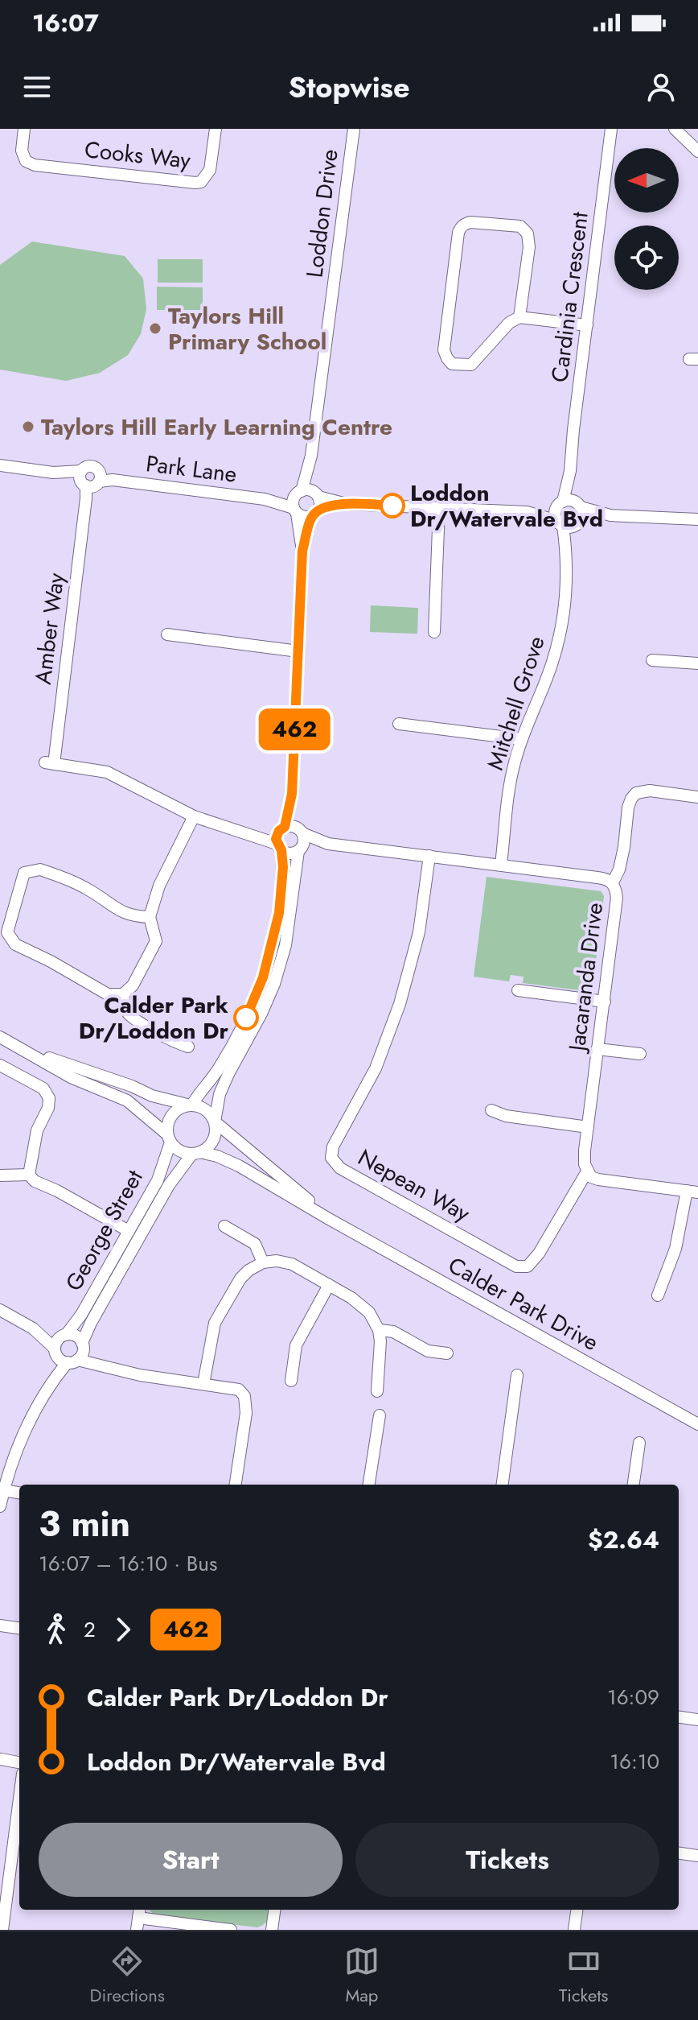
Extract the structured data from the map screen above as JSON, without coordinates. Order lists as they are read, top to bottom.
{
  "streets": {
    "street": [
      "Cooks Way",
      "Loddon Drive",
      "Cardinia Crescent",
      "Park Lane",
      "Amber Way",
      "Mitchell Grove",
      "Jacaranda Drive",
      "Nepean Way",
      "George Street",
      "Calder Park Drive"
    ]
  },
  "crossings": [
    ["Loddon Drive", "Park Lane"],
    ["Loddon Drive", "Amber Way"],
    ["Loddon Drive", "Jacaranda Drive"],
    ["Park Lane", "Amber Way"],
    ["Amber Way", "Jacaranda Drive"],
    ["Mitchell Grove", "Jacaranda Drive"],
    ["Jacaranda Drive", "Nepean Way"],
    ["George Street", "Calder Park Drive"]
  ],
  "places": [
    "Taylors Hill Primary School",
    "Taylors Hill Early Learning Centre",
    "Loddon Dr/Watervale Bvd",
    "Calder Park Dr/Loddon Dr"
  ],
  "lines": ["bus line 462"],
  "north": "left",
  "page": {
    "status": "16:07",
    "header": "Stopwise",
    "on_map": "462",
    "heading": ["3 min", "16:07 – 16:10 · Bus", "$2.64"],
    "legs": ["2", "462"],
    "list": [
      {
        "name": "Calder Park Dr/Loddon Dr",
        "value": "16:09"
      },
      {
        "name": "Loddon Dr/Watervale Bvd",
        "value": "16:10"
      }
    ],
    "buttons": ["Start", "Tickets"],
    "tabs": ["Directions", "Map", "Tickets"]
  }
}
